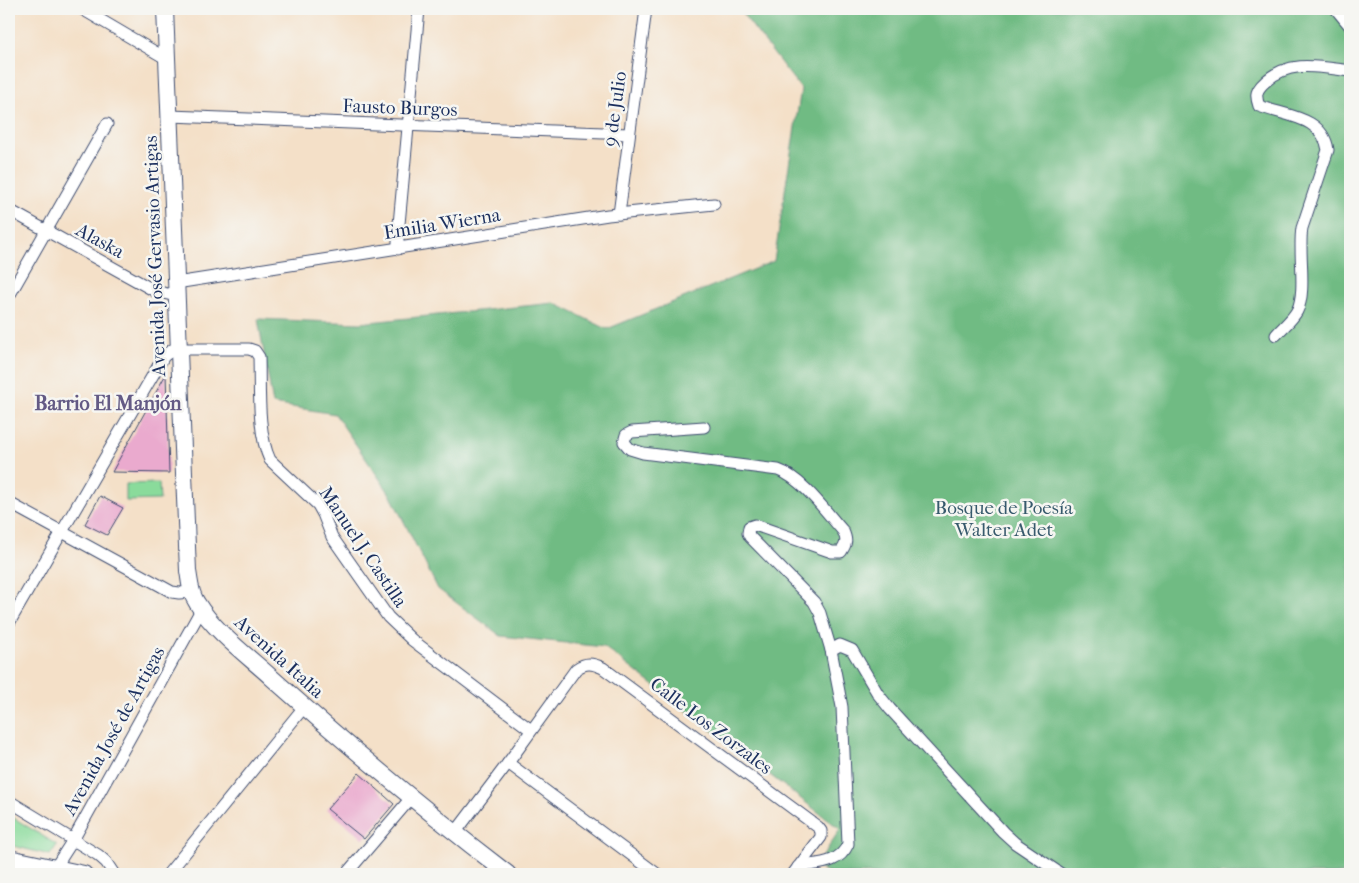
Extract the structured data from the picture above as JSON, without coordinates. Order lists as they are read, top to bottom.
{
  "streets": {
    "main road": ["Avenida José Gervasio Artigas", "Avenida Italia"],
    "street": [
      "Fausto Burgos",
      "9 de Julio",
      "Emilia Wierna",
      "Alaska",
      "Manuel J. Castilla",
      "Calle Los Zorzales",
      "Avenida José de Artigas"
    ]
  },
  "crossings": [
    ["Fausto Burgos", "9 de Julio"],
    ["Fausto Burgos", "Avenida José Gervasio Artigas"],
    ["9 de Julio", "Emilia Wierna"],
    ["Emilia Wierna", "Alaska"],
    ["Emilia Wierna", "Avenida José Gervasio Artigas"],
    ["Alaska", "Avenida José Gervasio Artigas"],
    ["Avenida José Gervasio Artigas", "Manuel J. Castilla"],
    ["Avenida José Gervasio Artigas", "Avenida Italia"],
    ["Manuel J. Castilla", "Calle Los Zorzales"],
    ["Avenida Italia", "Avenida José de Artigas"]
  ],
  "districts": ["Barrio El Manjón"],
  "parks": ["Bosque de Poesía Walter Adet"]
}
